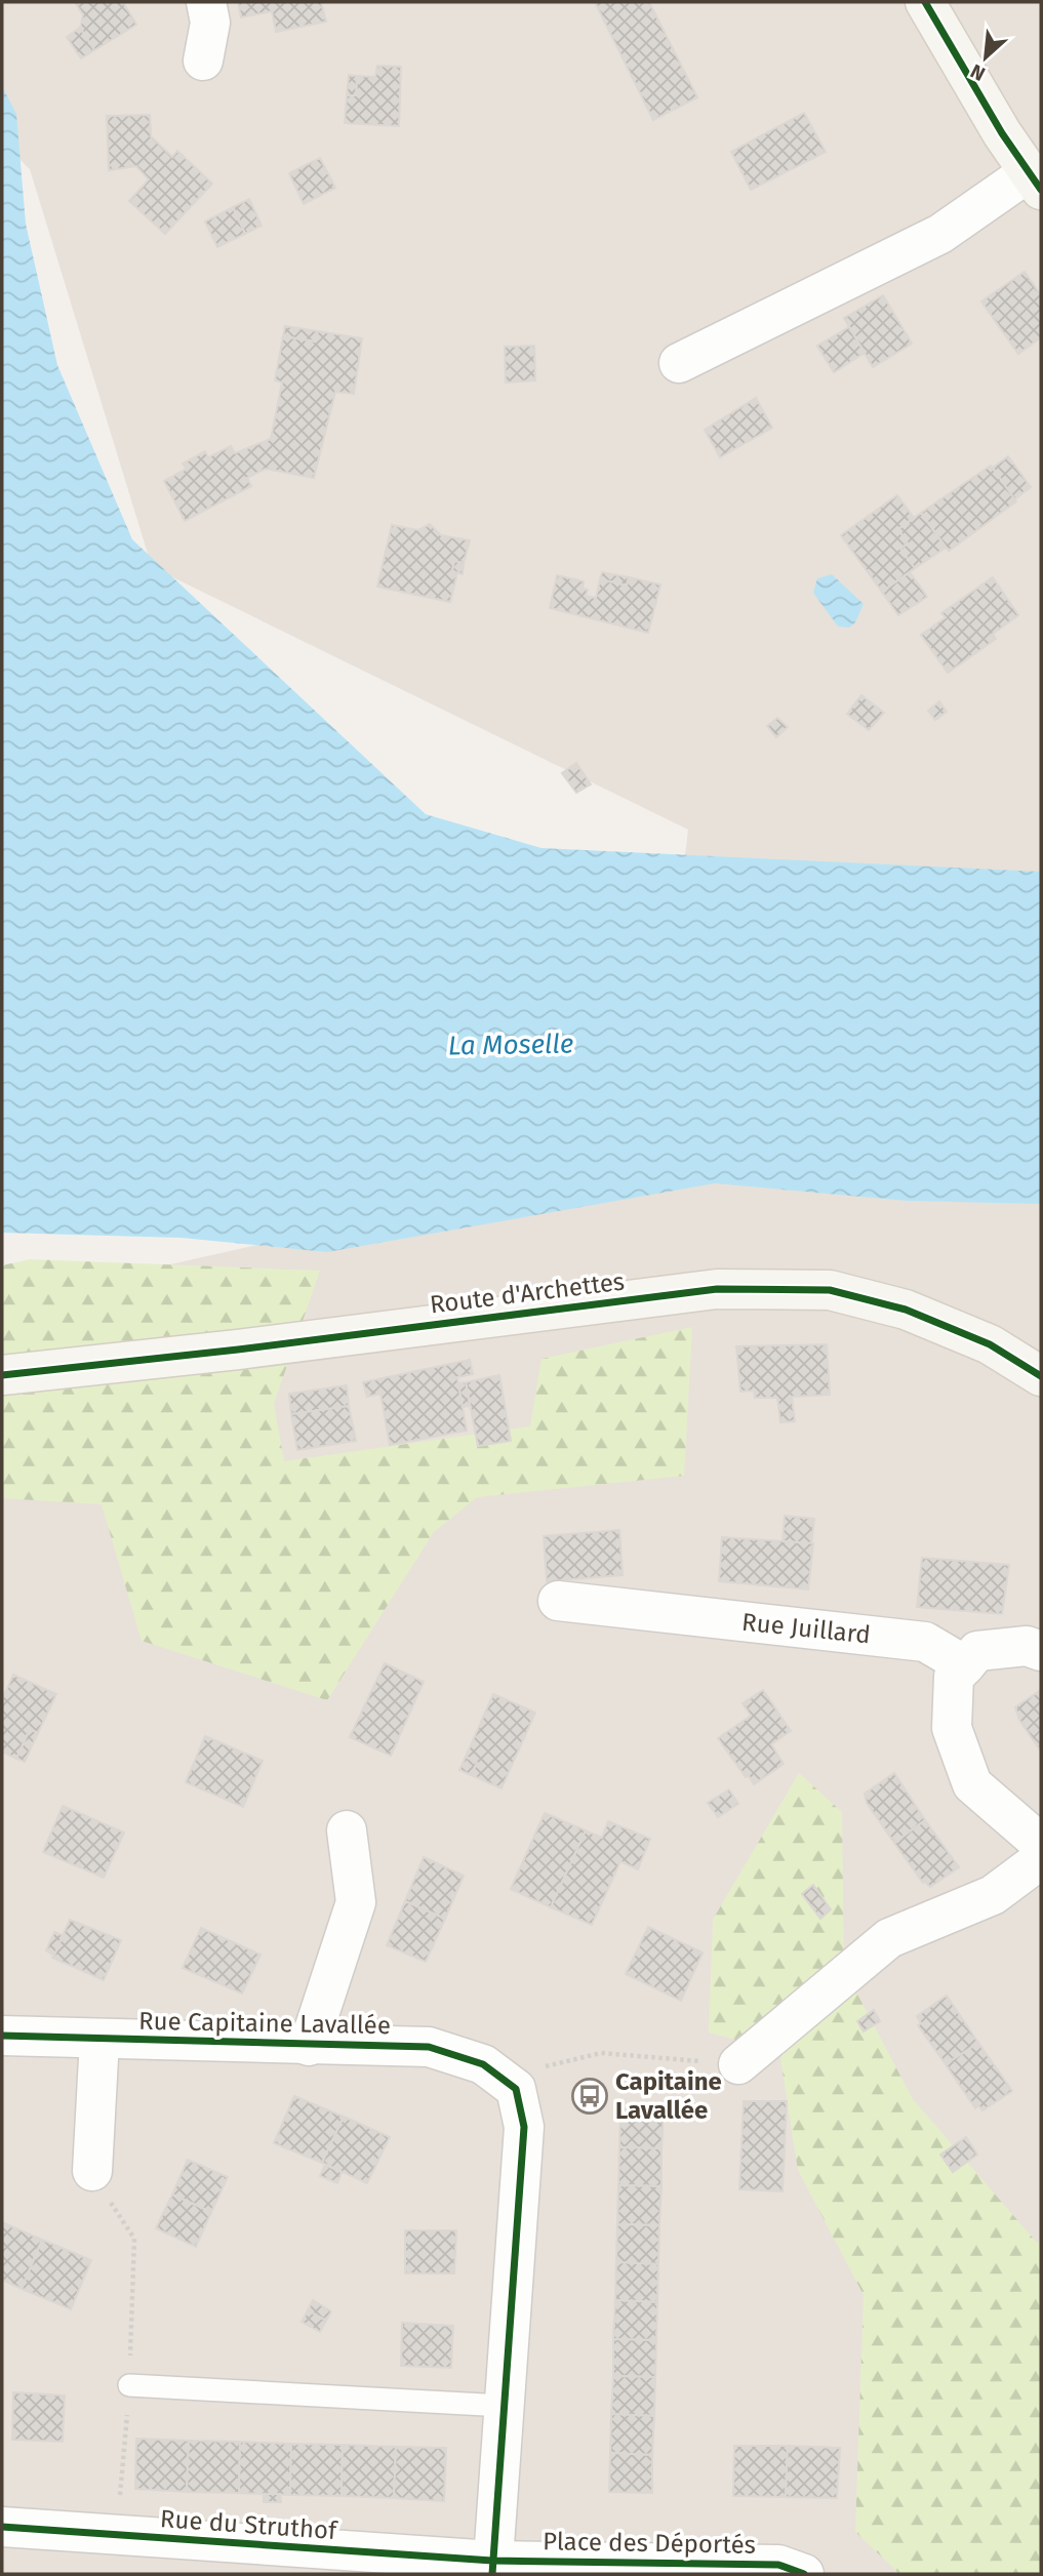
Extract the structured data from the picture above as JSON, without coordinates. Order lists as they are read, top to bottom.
{
  "streets": {
    "street": [
      "Route d'Archettes",
      "Rue Juillard",
      "Rue Capitaine Lavallée",
      "Rue du Struthof",
      "Place des Déportés"
    ]
  },
  "crossings": [
    ["Rue du Struthof", "Place des Déportés"]
  ],
  "water": ["La Moselle"],
  "places": {
    "bus stop": ["Capitaine Lavallée"]
  },
  "north": "bottom left"
}
